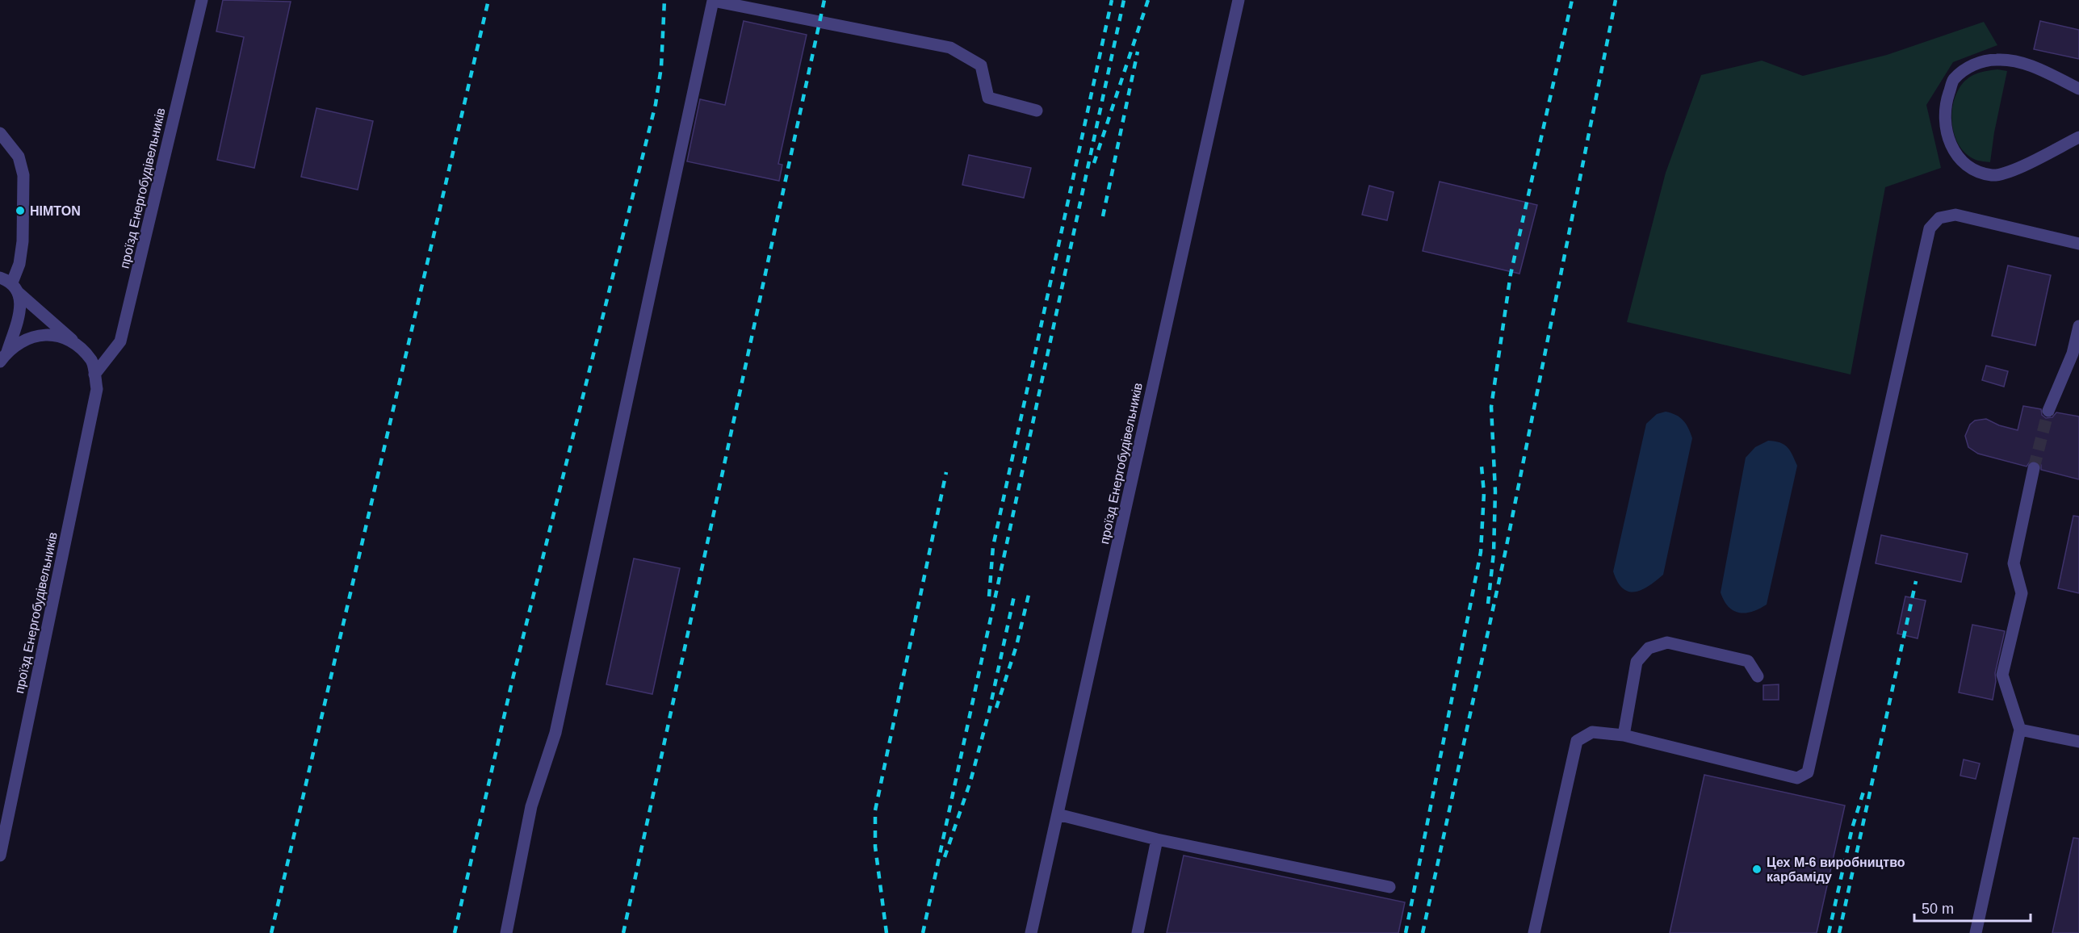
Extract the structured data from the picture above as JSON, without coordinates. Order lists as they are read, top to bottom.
{
  "streets": {
    "street": ["проїзд Енергобудівельників"]
  },
  "places": ["HIMTON", "Цех М-6 виробництво карбаміду"],
  "scale_bar": "50 m"
}
